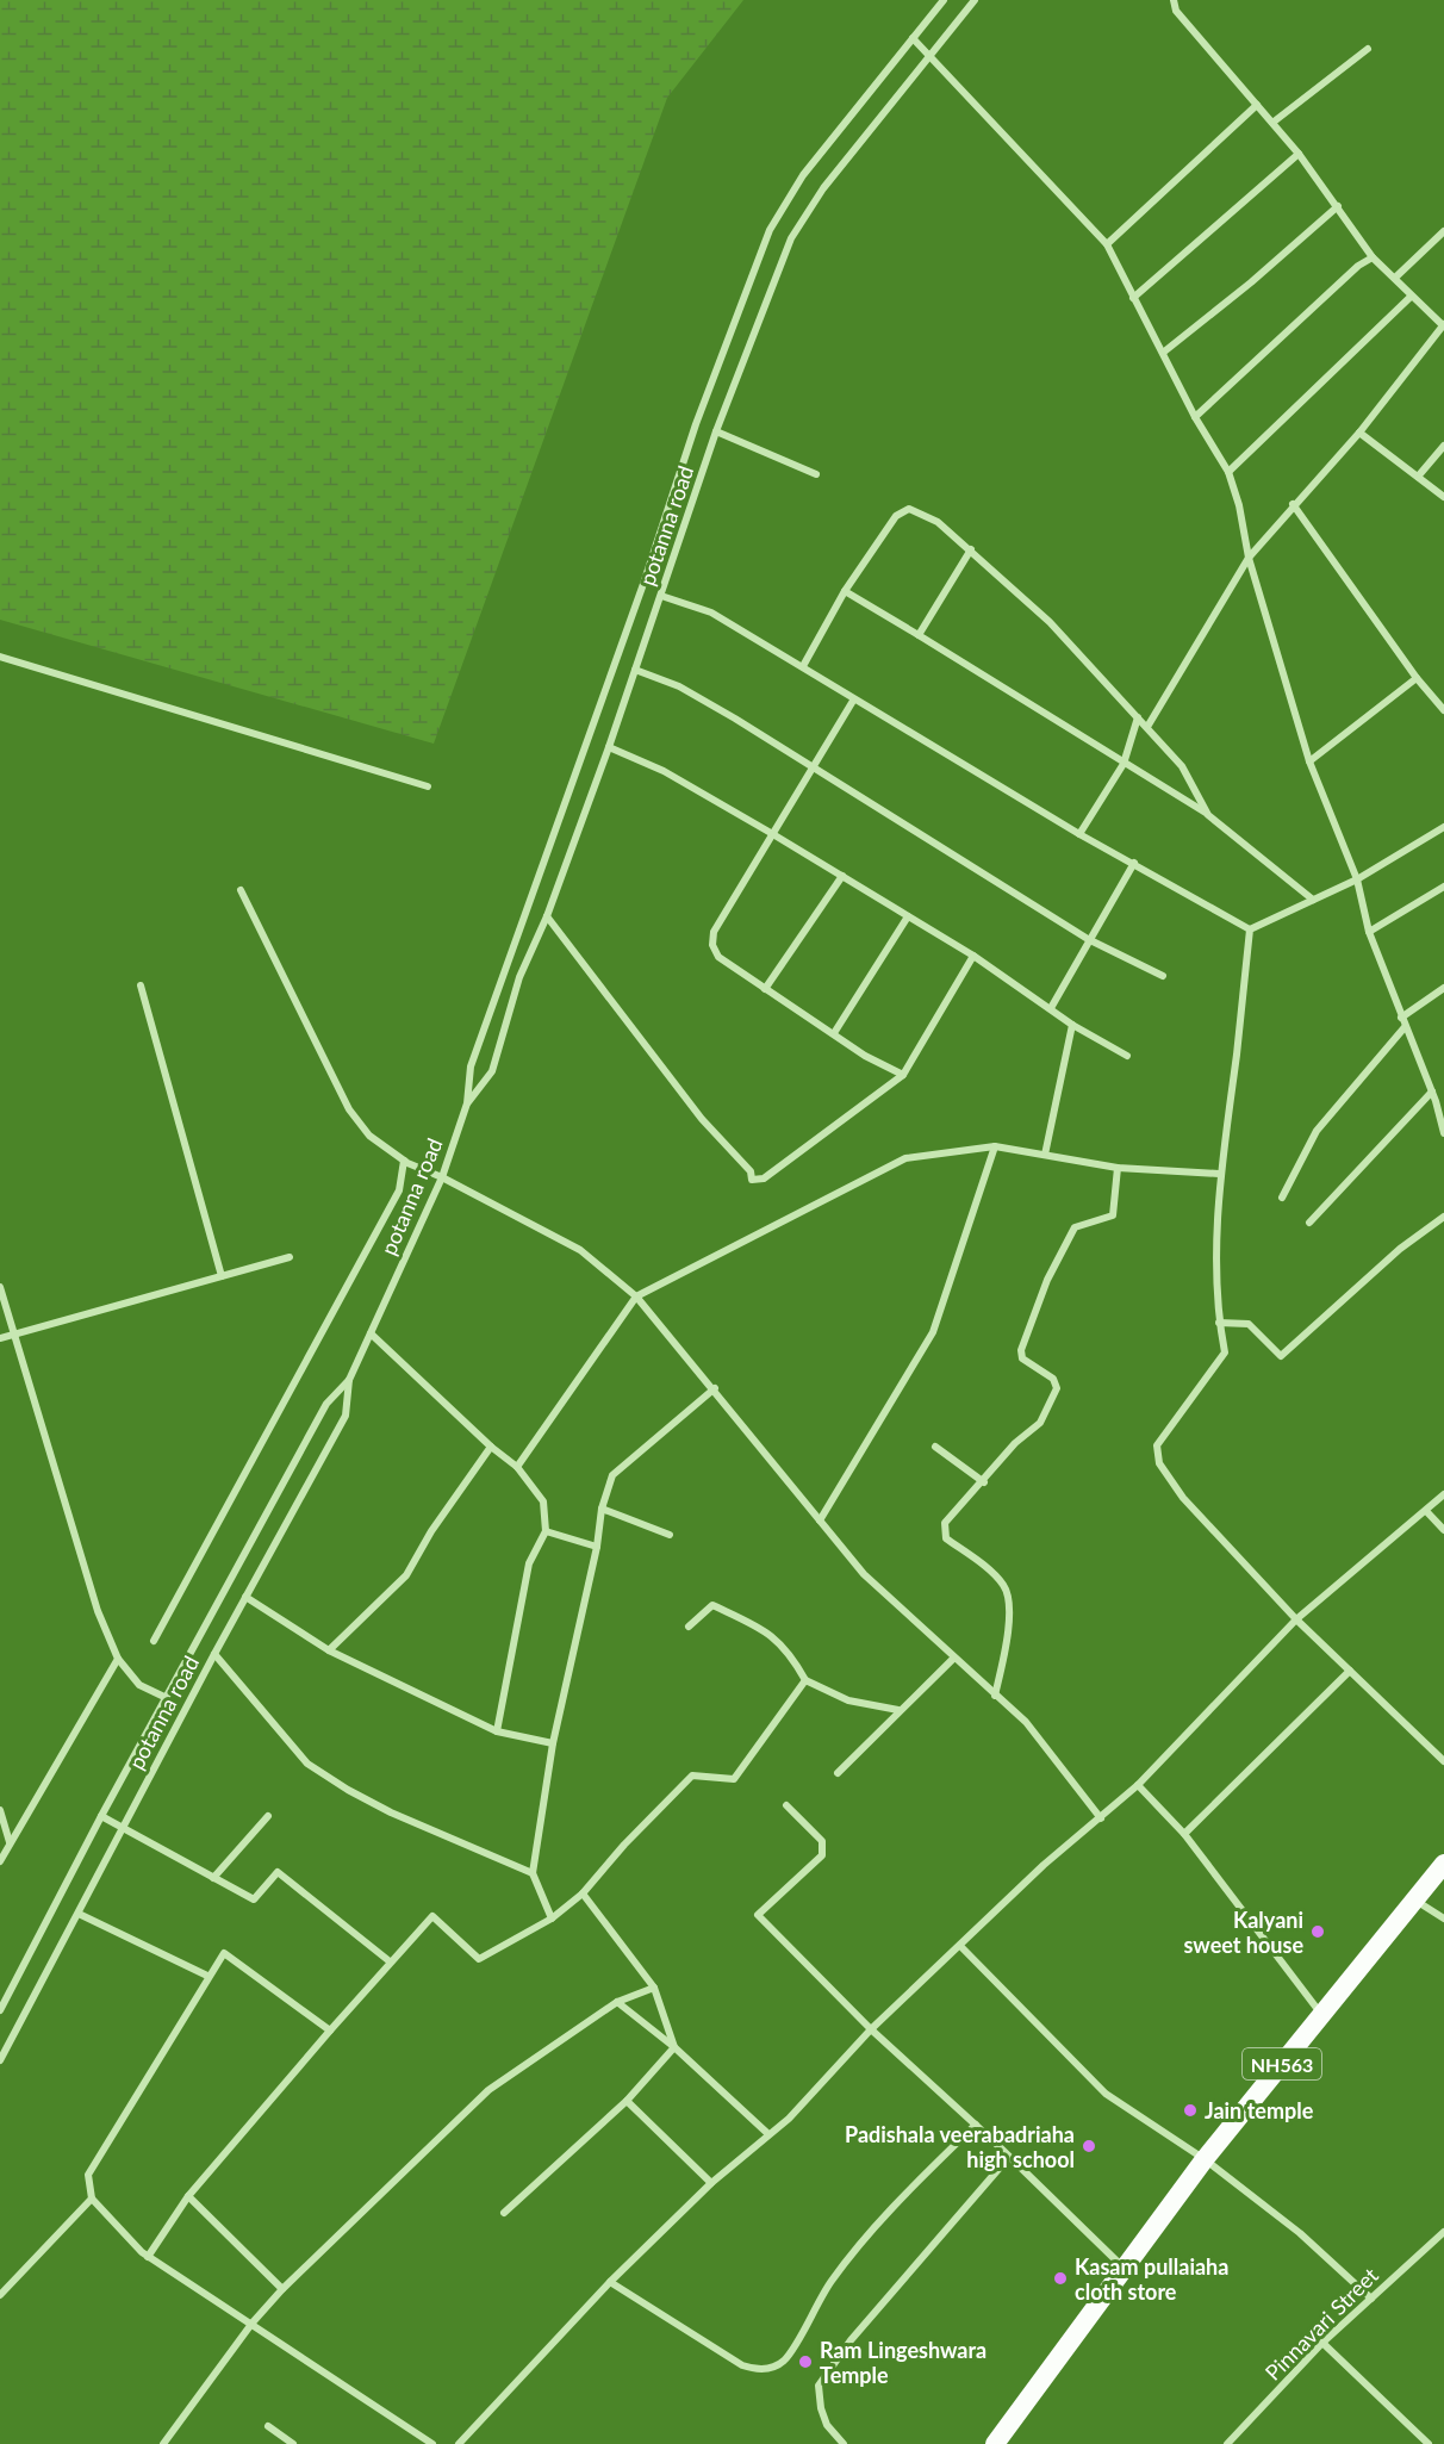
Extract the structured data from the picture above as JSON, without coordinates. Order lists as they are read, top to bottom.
{
  "streets": {
    "highway": ["NH563"],
    "street": ["potanna road", "Pinnavari Street"]
  },
  "places": [
    "Kalyani sweet house",
    "Jain temple",
    "Padishala veerabadriaha high school",
    "Kasam pullaiaha cloth store",
    "Ram Lingeshwara Temple"
  ]
}
